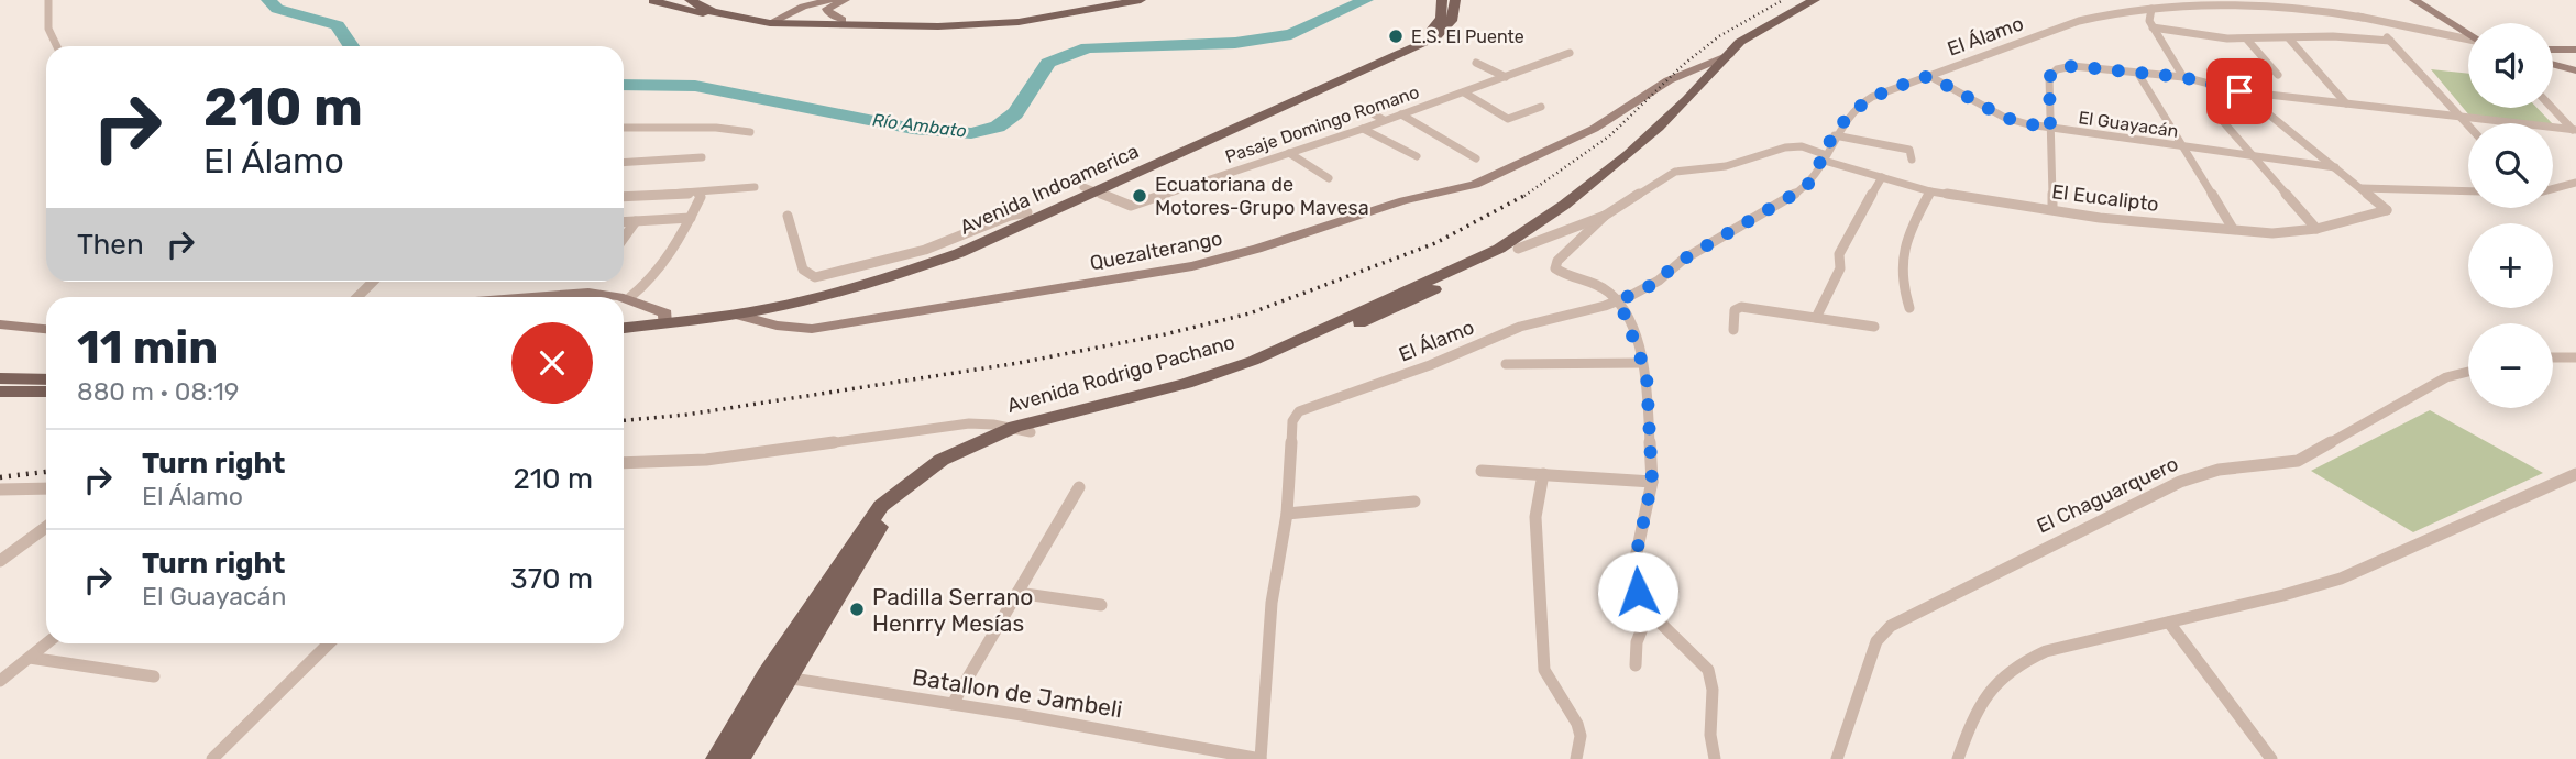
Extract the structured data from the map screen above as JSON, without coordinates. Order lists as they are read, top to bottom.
{
  "streets": {
    "main road": ["Avenida Indoamerica", "Avenida Rodrigo Pachano"],
    "street": [
      "El Álamo",
      "Pasaje Domingo Romano",
      "El Guayacán",
      "El Eucalipto",
      "Quezalterango",
      "El Chaguarquero",
      "Batallon de Jambeli"
    ]
  },
  "crossings": [
    ["El Álamo", "El Guayacán"],
    ["El Álamo", "El Eucalipto"],
    ["Pasaje Domingo Romano", "Avenida Indoamerica"],
    ["Avenida Indoamerica", "Quezalterango"],
    ["El Eucalipto", "Avenida Rodrigo Pachano"],
    ["Quezalterango", "Avenida Rodrigo Pachano"],
    ["Avenida Rodrigo Pachano", "Batallon de Jambeli"]
  ],
  "water": ["Río Ambato"],
  "places": ["E.S. El Puente", "Ecuatoriana de Motores-Grupo Mavesa", "Padilla Serrano Henrry Mesías"],
  "page": {
    "map_buttons": ["+", "−"],
    "turn": ["210 m", "El Álamo"],
    "then": "Then",
    "heading": ["11 min", "880 m · 08:19"],
    "list": [
      {
        "name": "Turn right",
        "note": "El Álamo",
        "value": "210 m"
      },
      {
        "name": "Turn right",
        "note": "El Guayacán",
        "value": "370 m"
      }
    ]
  }
}
